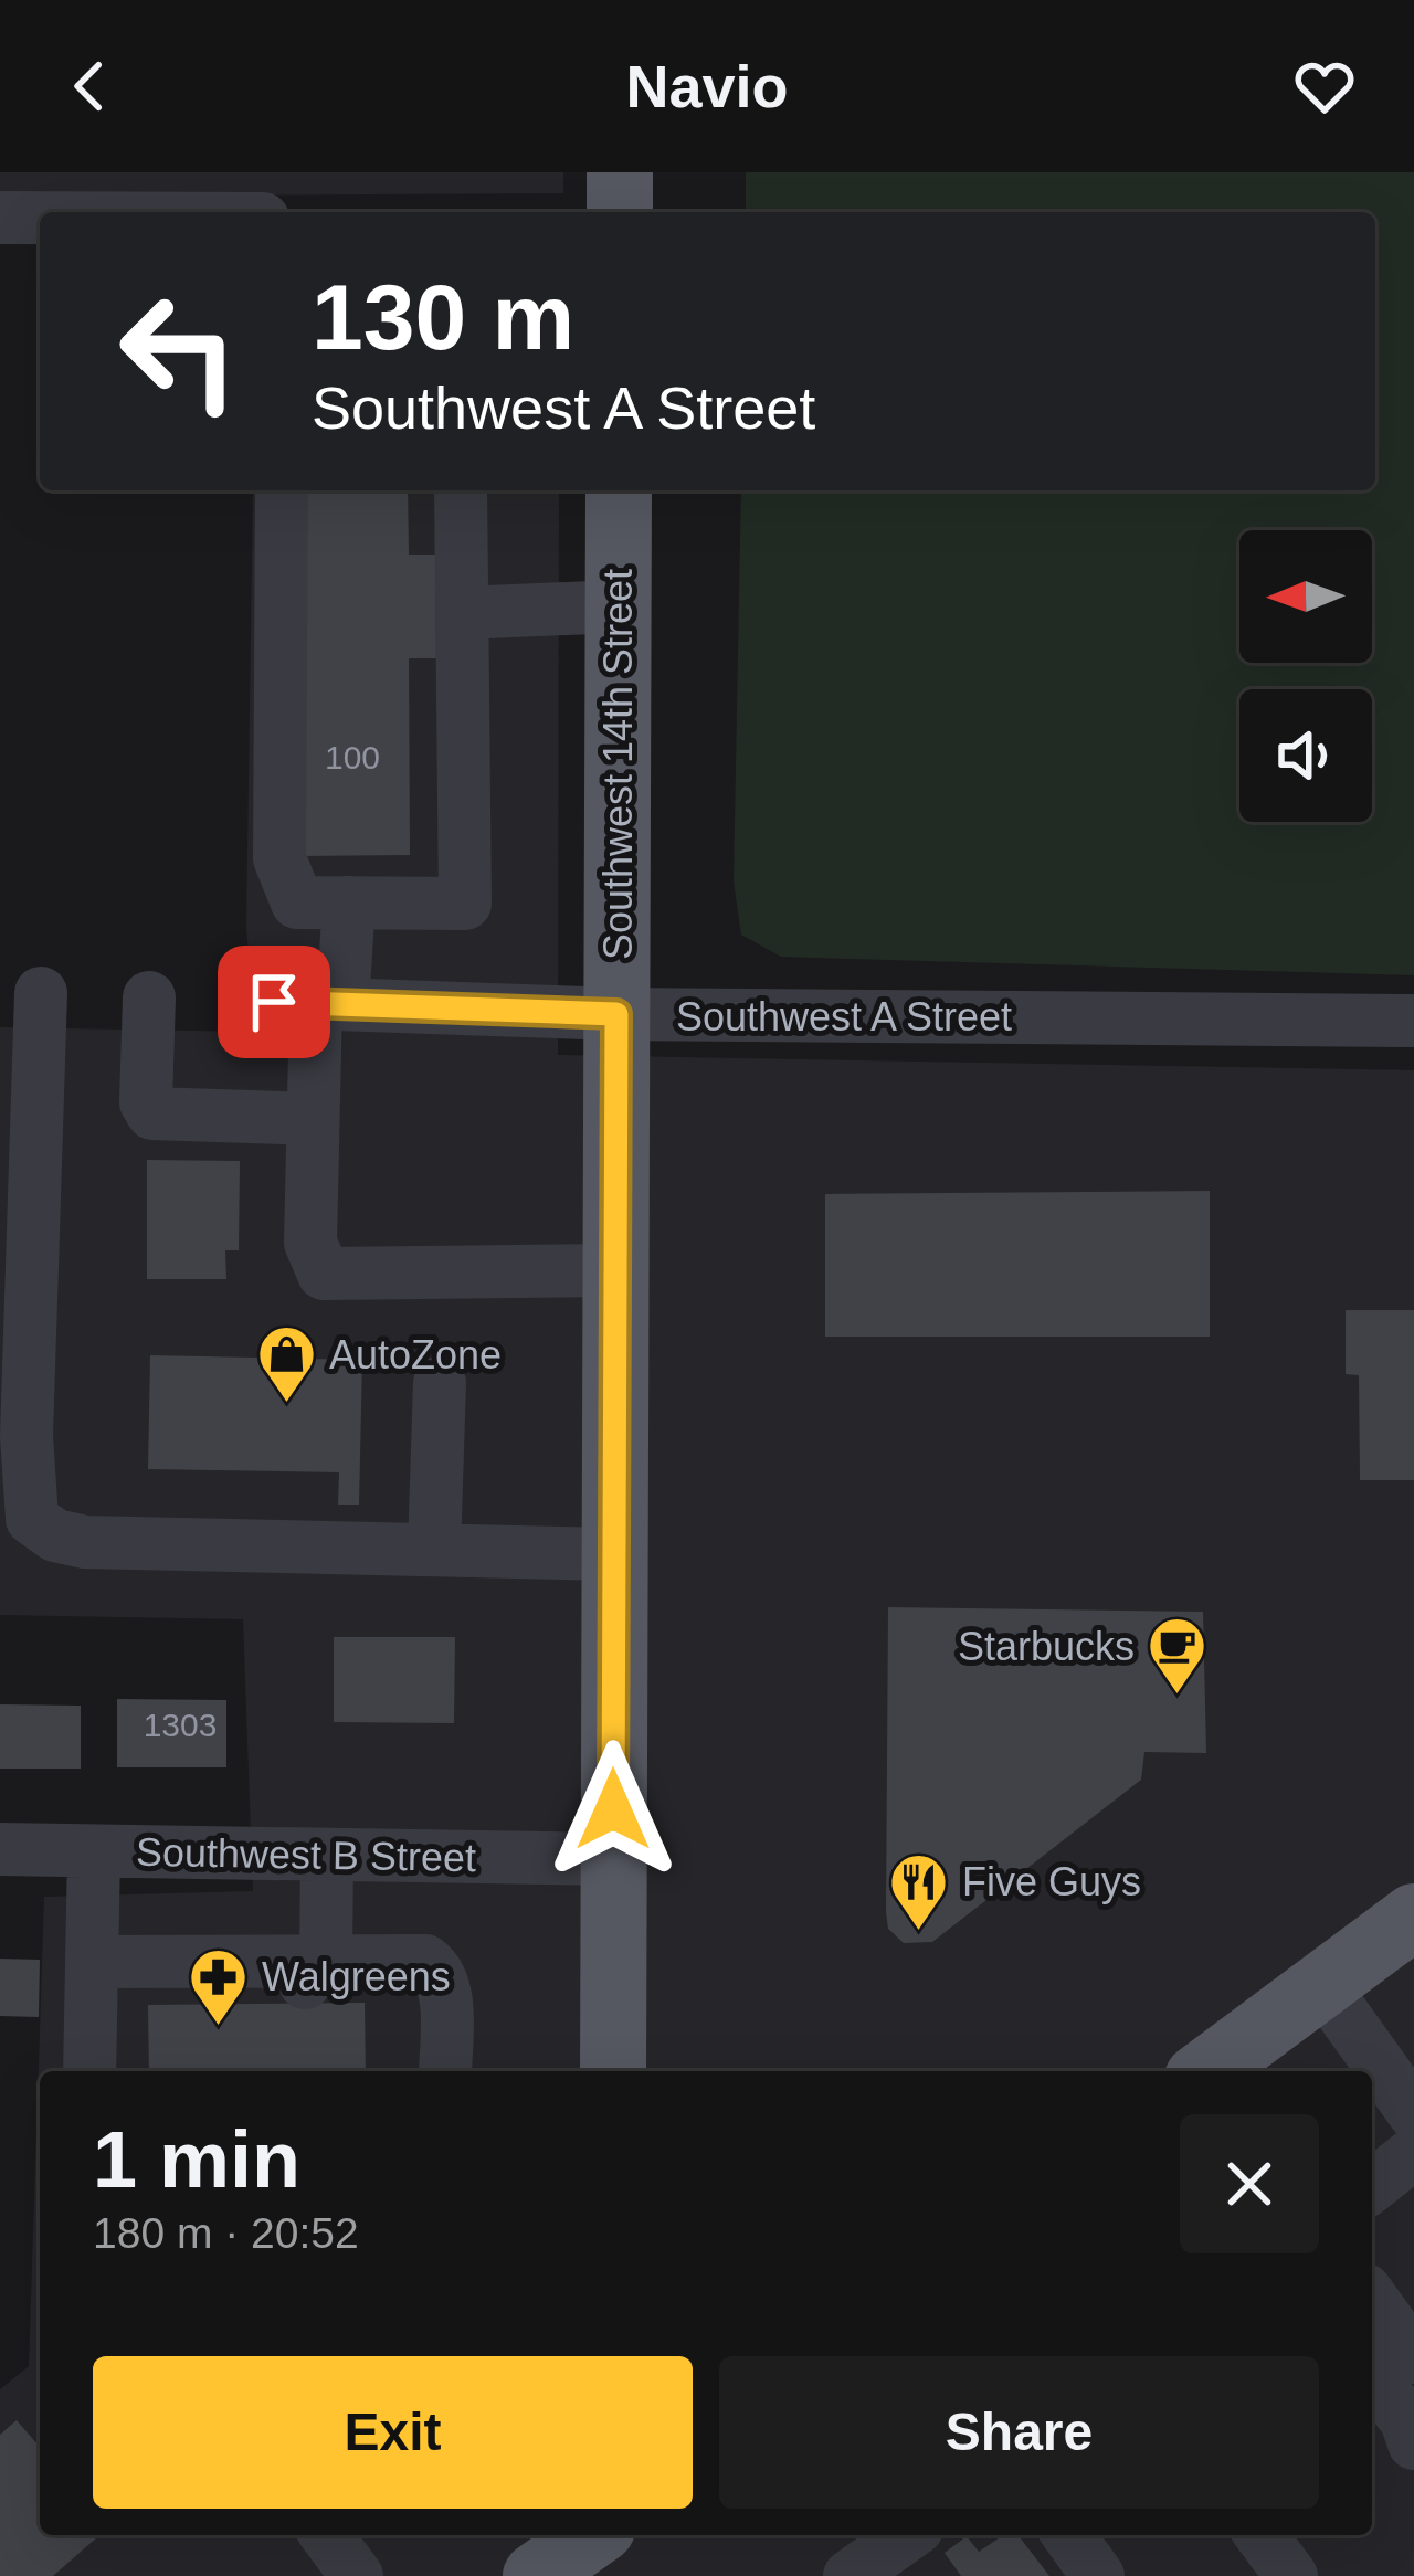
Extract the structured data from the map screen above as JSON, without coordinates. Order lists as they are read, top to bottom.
{
  "streets": {
    "main road": ["Southwest 14th Street"],
    "street": ["Southwest A Street", "Southwest B Street"]
  },
  "crossings": [
    ["Southwest 14th Street", "Southwest A Street"],
    ["Southwest 14th Street", "Southwest B Street"]
  ],
  "places": {
    "shop": ["AutoZone"],
    "cafe": ["Starbucks"],
    "restaurant": ["Five Guys"],
    "pharmacy": ["Walgreens"]
  },
  "house_numbers": ["100", "1303"],
  "north": "left",
  "page": {
    "header": "Navio",
    "turn": ["130 m", "Southwest A Street"],
    "heading": ["1 min", "180 m · 20:52"],
    "buttons": ["Exit", "Share"]
  }
}
